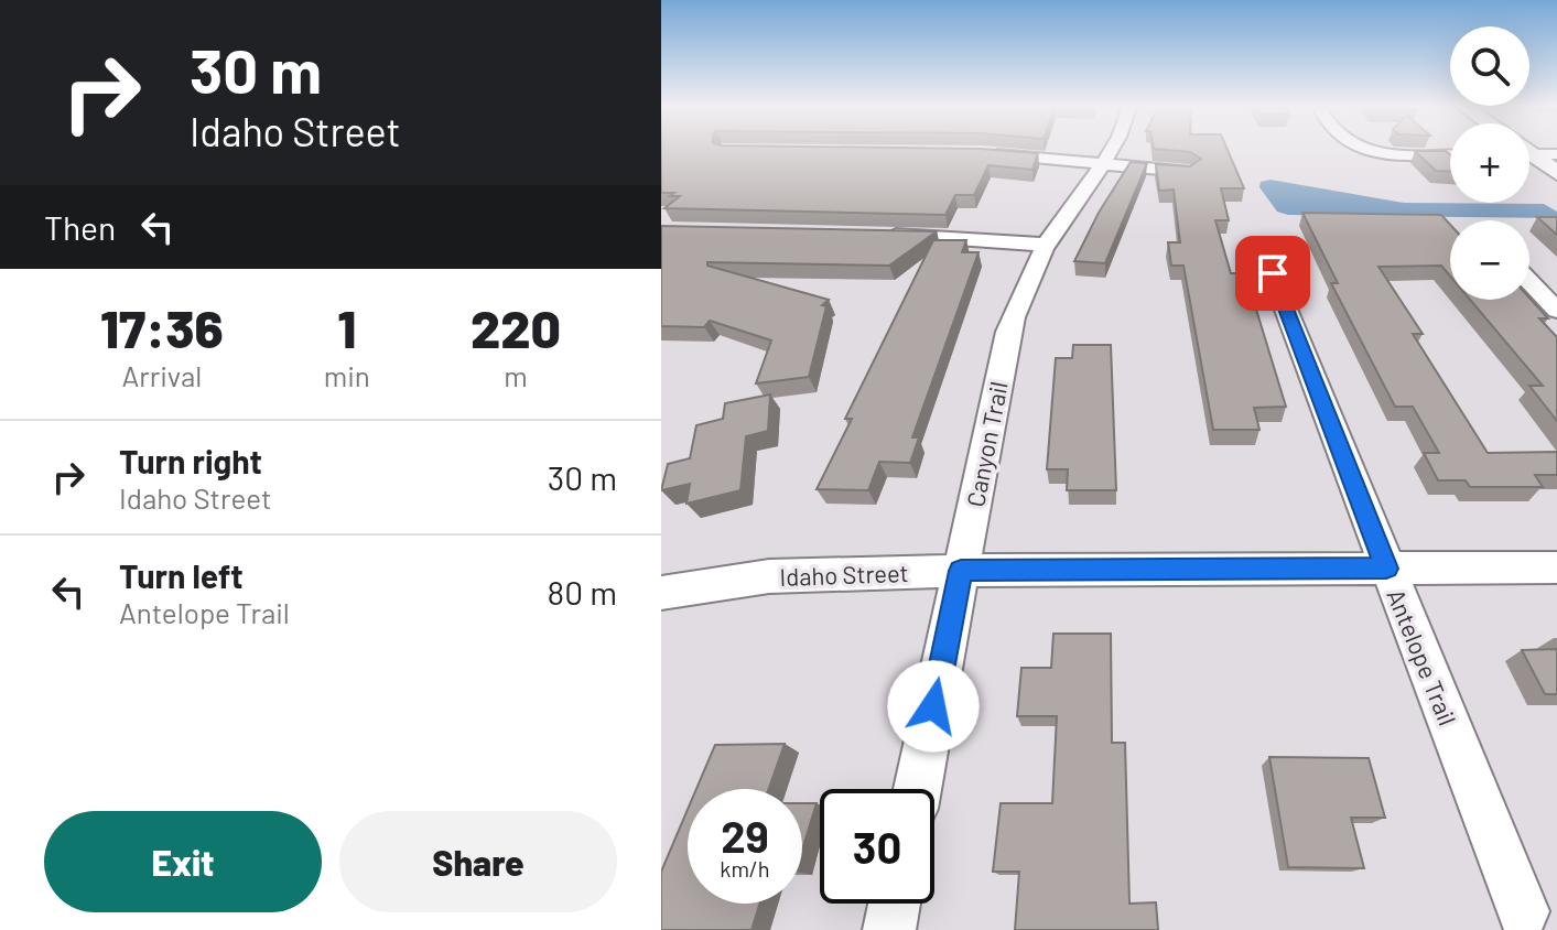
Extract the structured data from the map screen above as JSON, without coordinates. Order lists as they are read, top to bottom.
{
  "streets": {
    "street": ["Canyon Trail", "Idaho Street", "Antelope Trail"]
  },
  "crossings": [
    ["Canyon Trail", "Idaho Street"],
    ["Idaho Street", "Antelope Trail"]
  ],
  "page": {
    "turn": ["30 m", "Idaho Street"],
    "map_buttons": ["+", "−"],
    "then": "Then",
    "eta": [
      "17:36",
      "Arrival",
      "1",
      "min",
      "220",
      "m"
    ],
    "list": [
      {
        "name": "Turn right",
        "note": "Idaho Street",
        "value": "30 m"
      },
      {
        "name": "Turn left",
        "note": "Antelope Trail",
        "value": "80 m"
      }
    ],
    "speed": "29 km/h",
    "limit": "30",
    "buttons": ["Exit", "Share"]
  }
}
